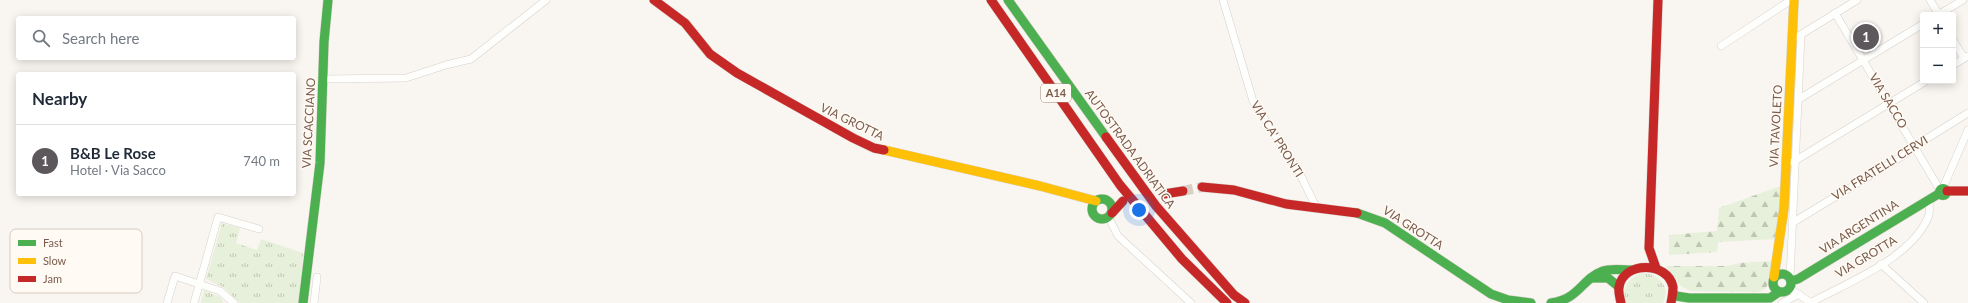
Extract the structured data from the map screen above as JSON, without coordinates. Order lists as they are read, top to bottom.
{
  "streets": {
    "main road": [
      "A14",
      "VIA GROTTA",
      "VIA SCACCIANO",
      "VIA TAVOLETO",
      "AUTOSTRADA ADRIATICA",
      "VIA ARGENTINA"
    ],
    "street": ["VIA SACCO", "VIA CA' PRONTI", "VIA FRATELLI CERVI"]
  },
  "crossings": [
    ["VIA SACCO", "VIA FRATELLI CERVI"],
    ["VIA SACCO", "VIA ARGENTINA"],
    ["VIA GROTTA", "VIA CA' PRONTI"],
    ["VIA GROTTA", "VIA ARGENTINA"],
    ["VIA TAVOLETO", "VIA FRATELLI CERVI"],
    ["VIA TAVOLETO", "VIA ARGENTINA"]
  ],
  "legend": ["Fast", "Slow", "Jam"],
  "page": {
    "map_buttons": ["+", "−"],
    "search": "Search here",
    "pins": "1",
    "heading": "Nearby",
    "list": [
      {
        "mark": "1",
        "name": "B&B Le Rose",
        "note": "Hotel · Via Sacco",
        "value": "740 m"
      }
    ]
  }
}
